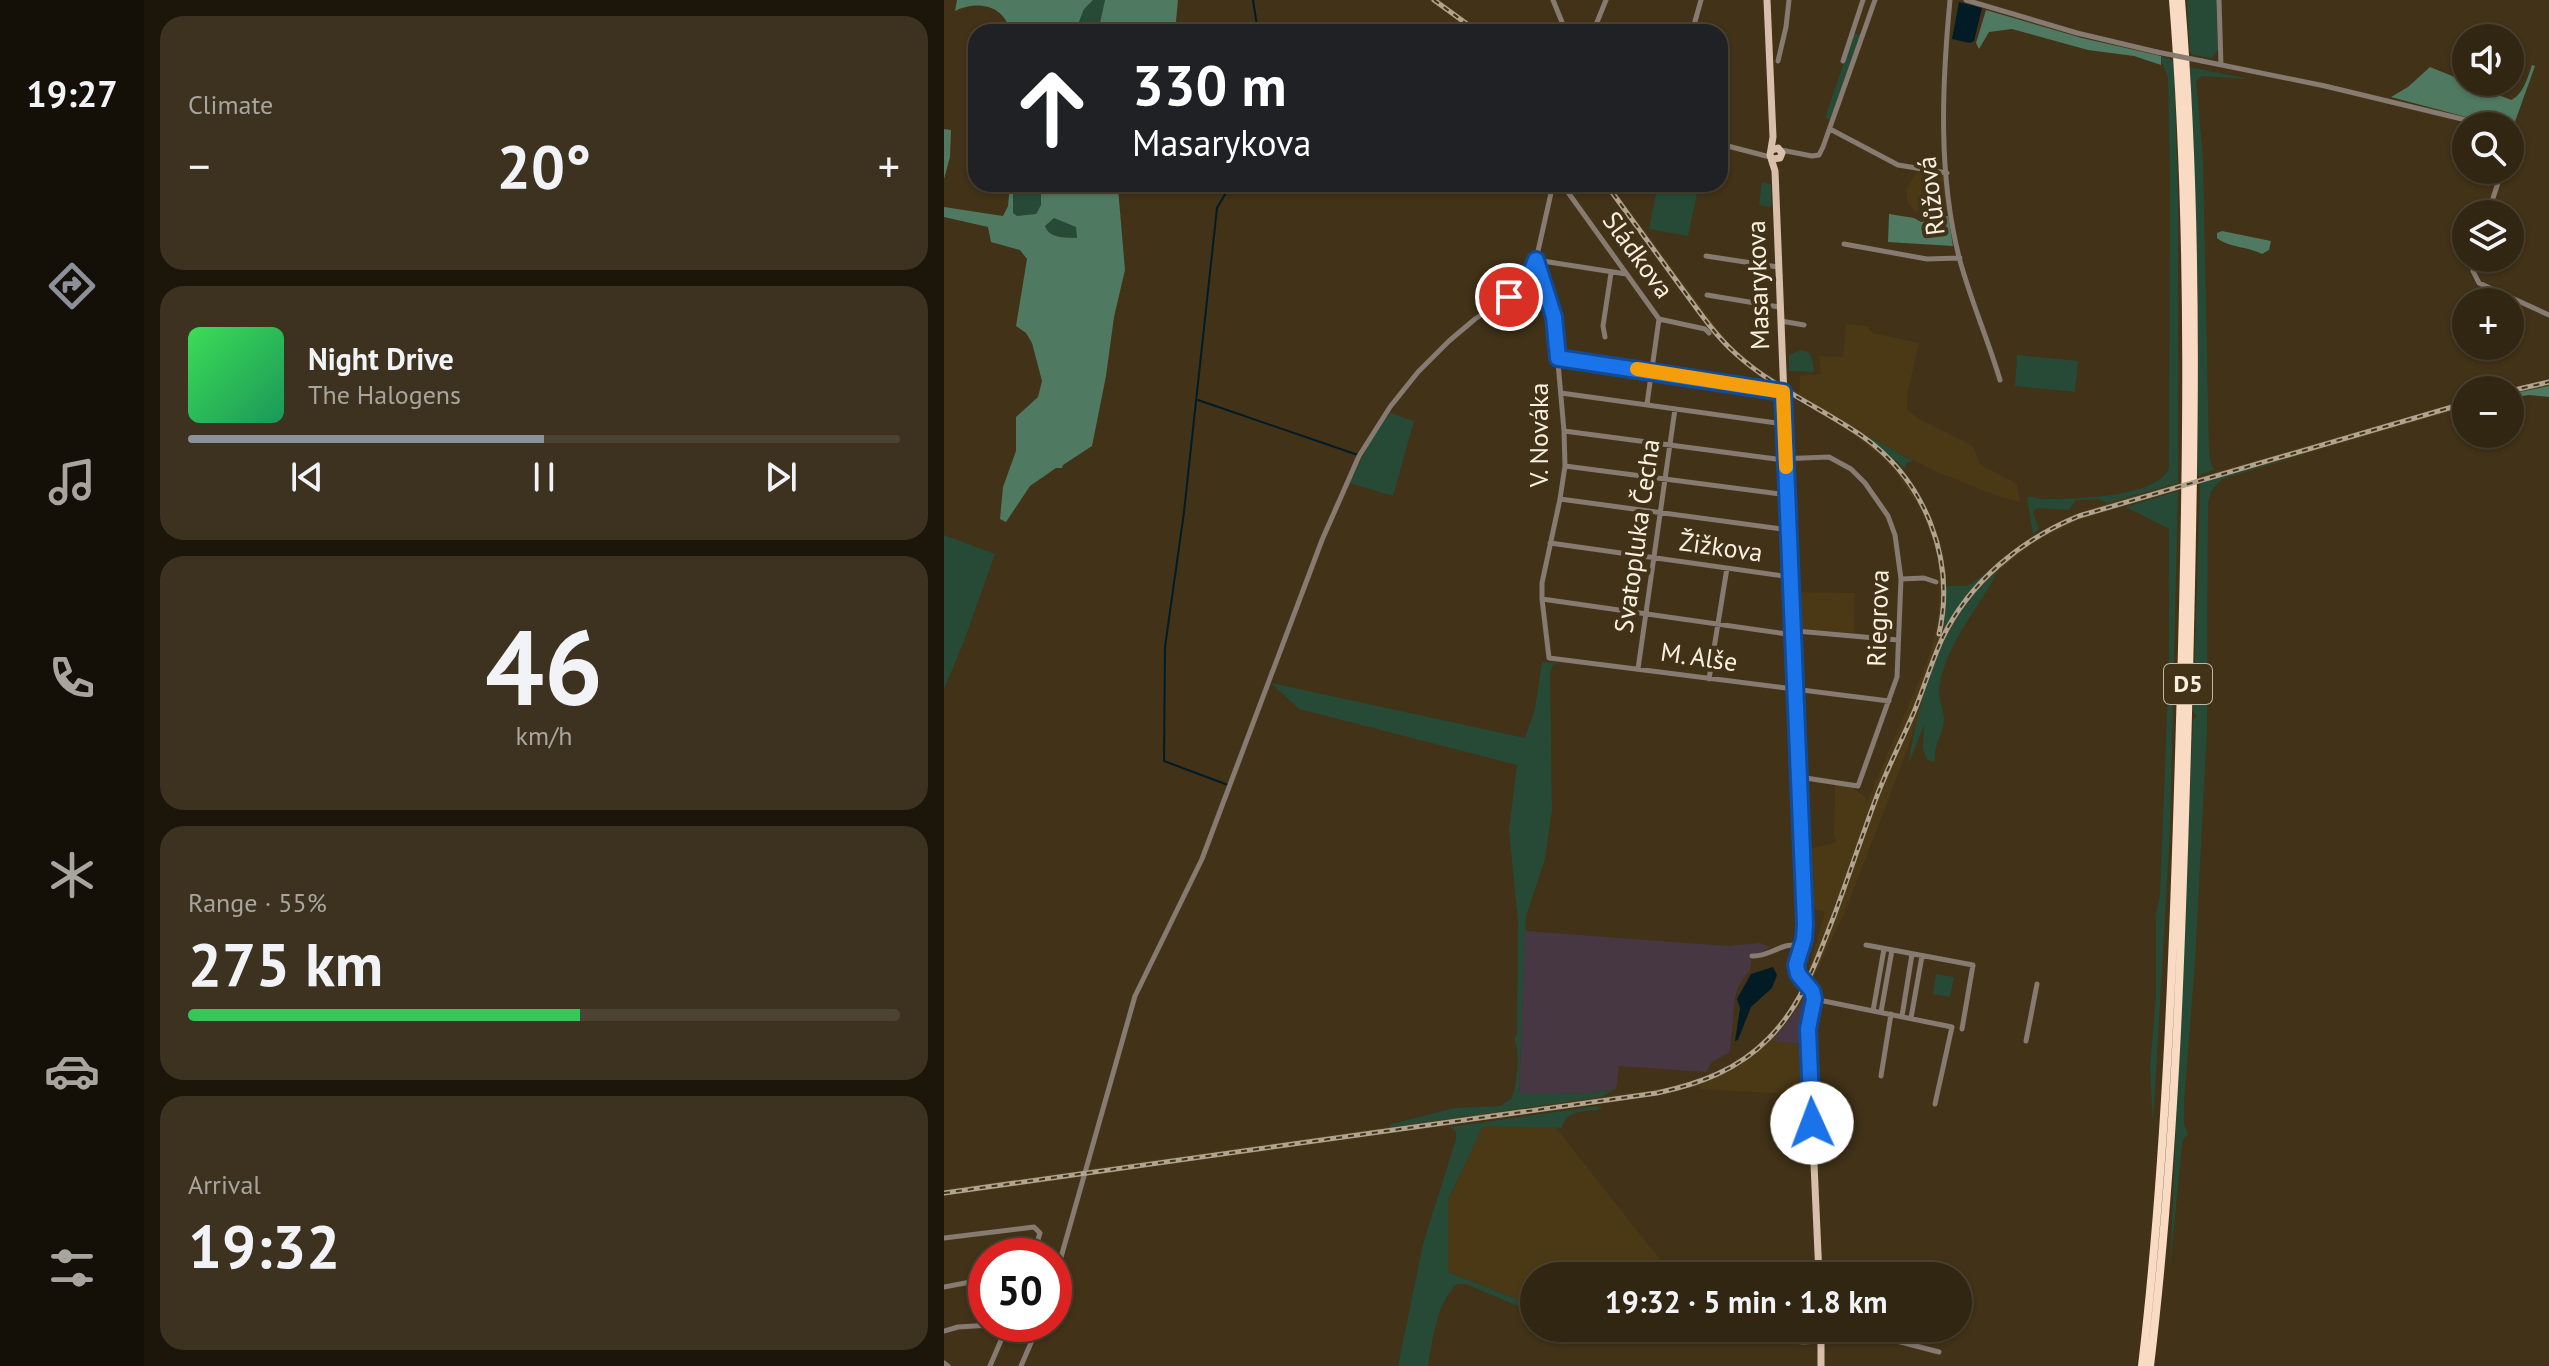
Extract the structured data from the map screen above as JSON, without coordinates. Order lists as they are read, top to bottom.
{
  "streets": {
    "highway": ["D5"],
    "main road": ["Masarykova"],
    "street": [
      "Růžová",
      "Sládkova",
      "V. Nováka",
      "Svatopluka Čecha",
      "Žižkova",
      "Riegrova",
      "M. Alše"
    ]
  },
  "crossings": [
    ["Masarykova", "Žižkova"],
    ["Masarykova", "Riegrova"],
    ["Masarykova", "M. Alše"],
    ["V. Nováka", "Žižkova"],
    ["V. Nováka", "Riegrova"],
    ["V. Nováka", "M. Alše"],
    ["Svatopluka Čecha", "Žižkova"],
    ["Svatopluka Čecha", "Riegrova"],
    ["Svatopluka Čecha", "M. Alše"],
    ["Riegrova", "M. Alše"]
  ],
  "page": {
    "tabs": "19:27",
    "tile": [
      "Climate",
      ["46", "km/h"],
      ["Range · 55%", "275 km"],
      ["Arrival", "19:32"]
    ],
    "map_buttons": ["+", "−"],
    "turn": ["330 m", "Masarykova"],
    "heat": ["−", "20°", "+"],
    "song": ["Night Drive", "The Halogens"],
    "limit": "50",
    "trip": "19:32 · 5 min · 1.8 km"
  }
}
